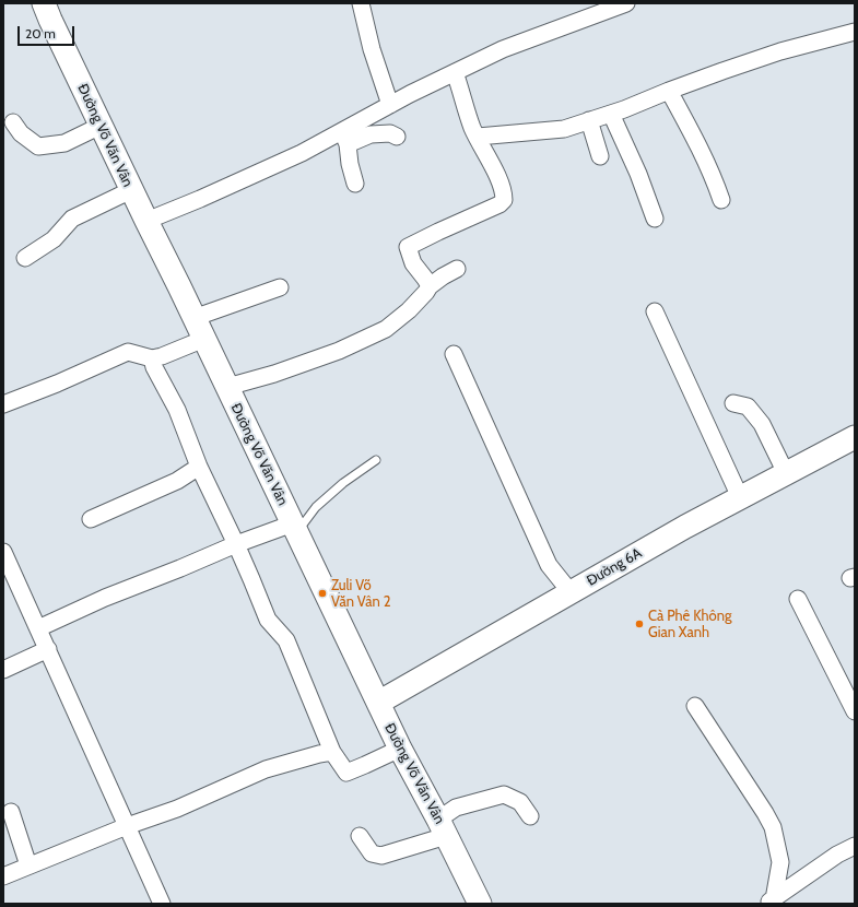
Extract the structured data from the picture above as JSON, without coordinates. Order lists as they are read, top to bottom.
{
  "streets": {
    "street": ["Đường Võ Văn Vân", "Đường 6A"]
  },
  "crossings": [
    ["Đường Võ Văn Vân", "Đường 6A"]
  ],
  "places": ["Zuli Võ Văn Vân 2", "Cà Phê Không Gian Xanh"],
  "scale_bar": "20 m"
}
